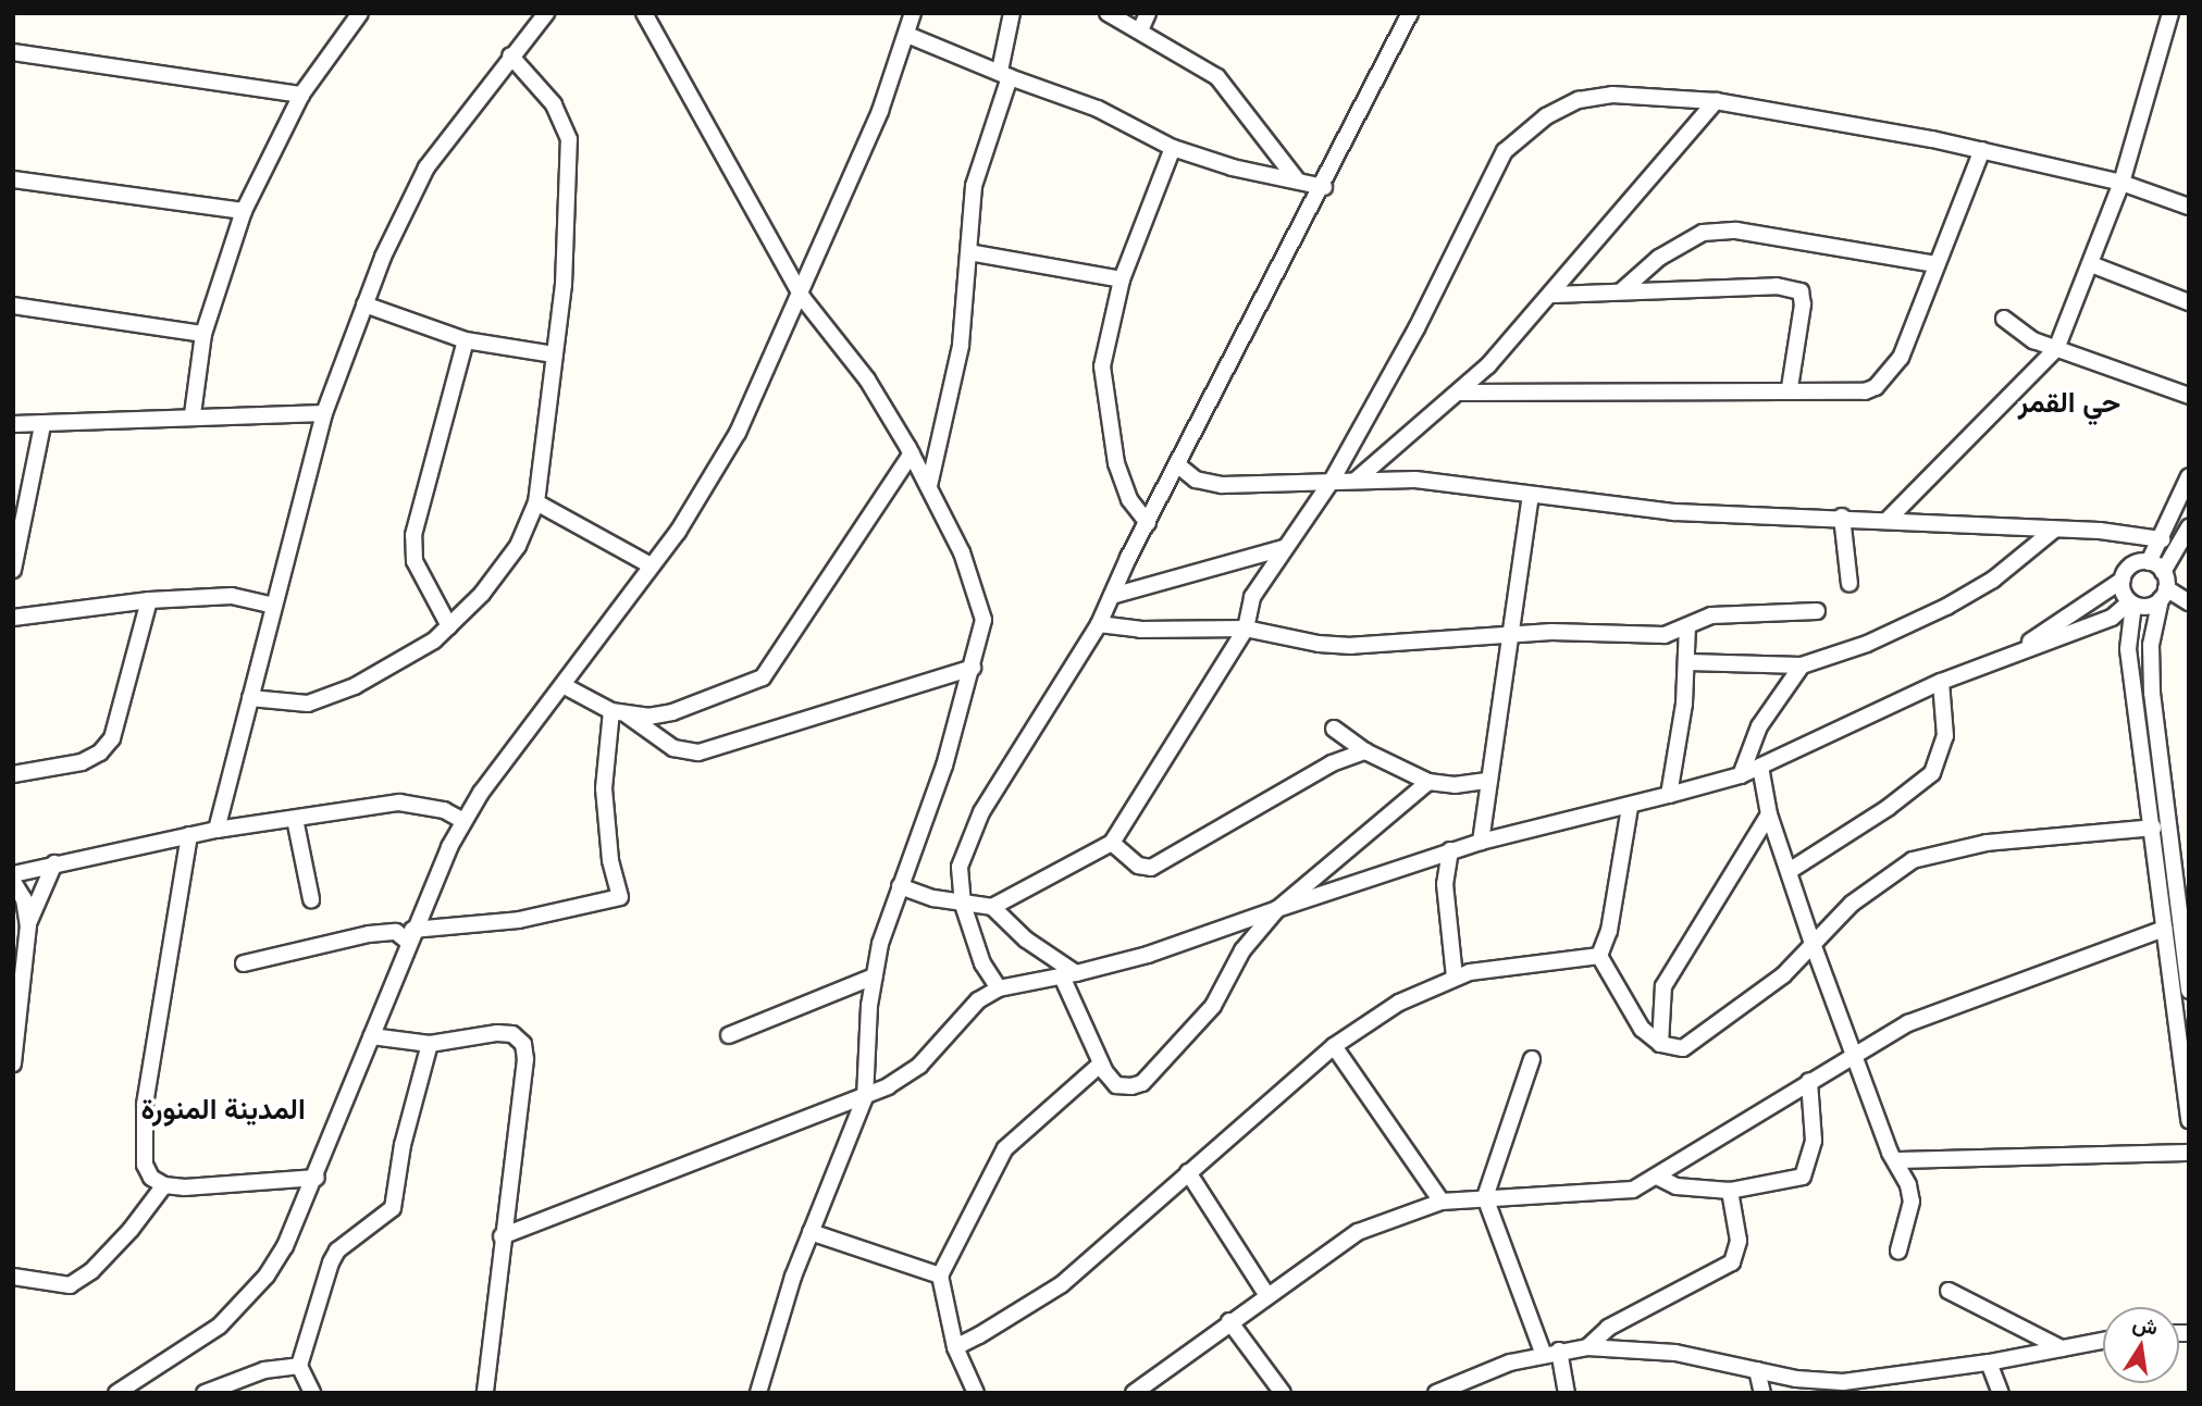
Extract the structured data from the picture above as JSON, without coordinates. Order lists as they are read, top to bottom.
{
  "districts": ["حي القمر", "المدينة المنورة"],
  "north": "top"
}
